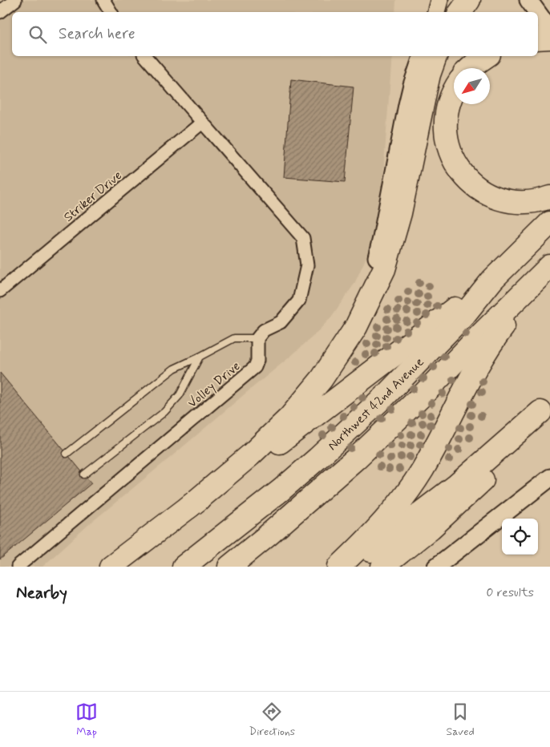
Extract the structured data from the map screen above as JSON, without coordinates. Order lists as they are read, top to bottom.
{
  "streets": {
    "highway": ["Northwest 42nd Avenue"],
    "street": ["Striker Drive", "Volley Drive"]
  },
  "north": "bottom left",
  "page": {
    "search": "Search here",
    "heading": ["Nearby", "0 results"],
    "nav": ["Map", "Directions", "Saved"]
  }
}
